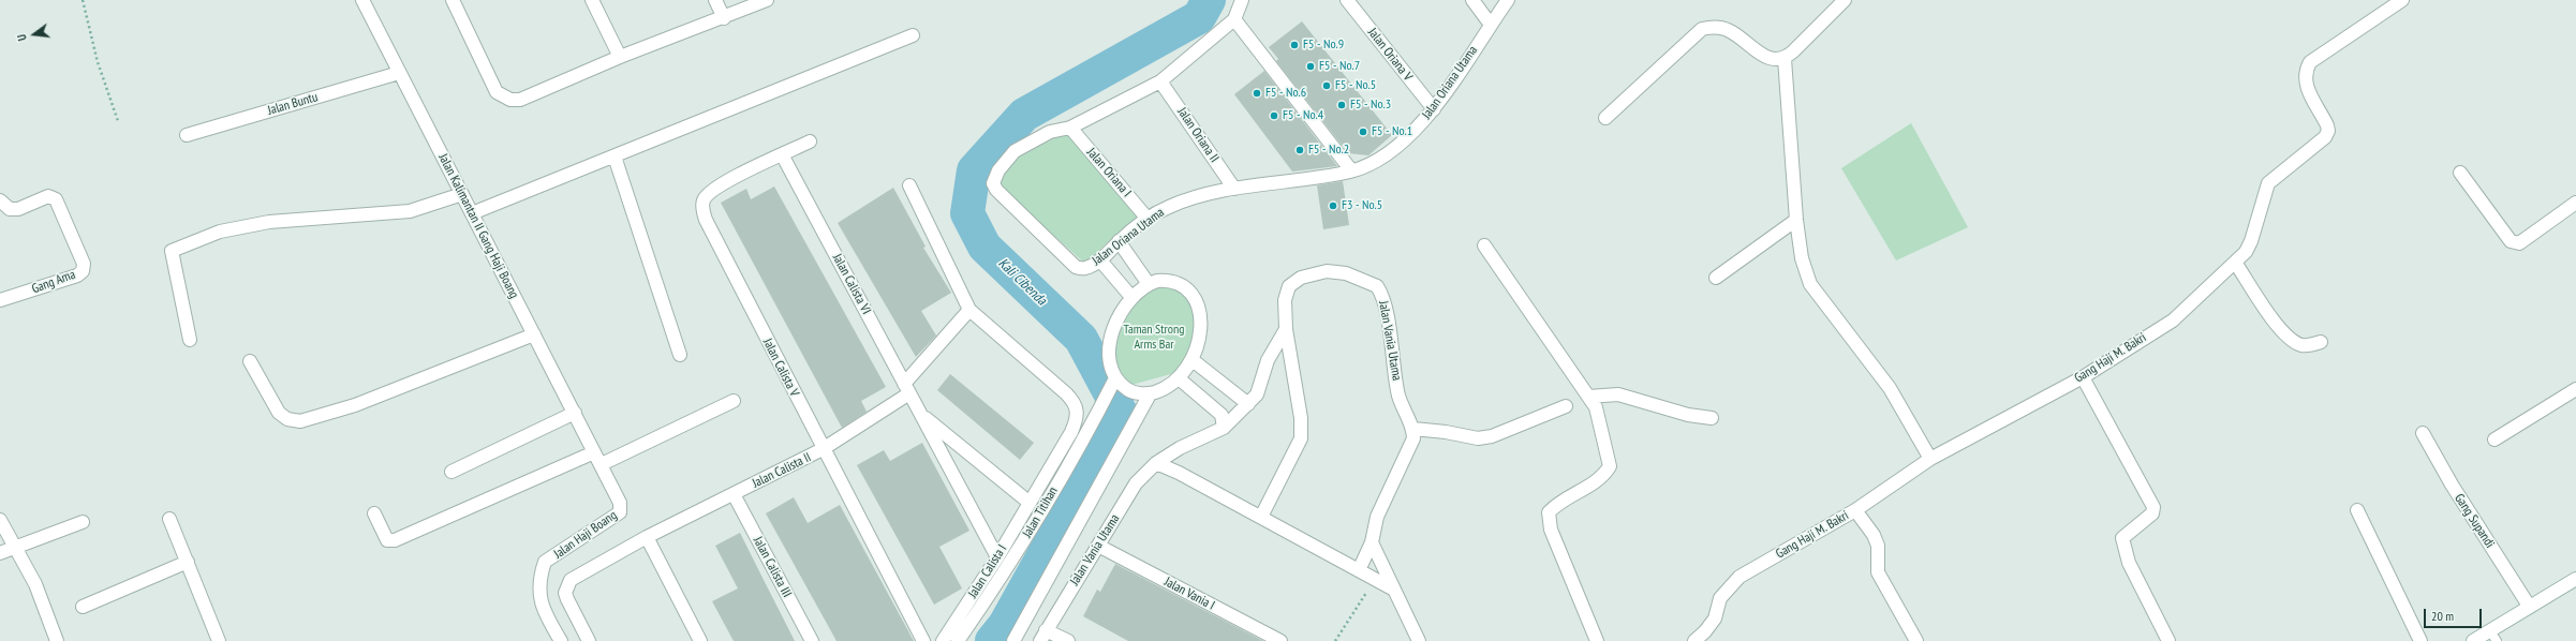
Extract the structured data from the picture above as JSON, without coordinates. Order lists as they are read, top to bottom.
{
  "streets": {
    "street": [
      "Jalan Oriana V",
      "Jalan Oriana Utama",
      "Jalan Buntu",
      "Jalan Oriana II",
      "Jalan Oriana I",
      "Jalan Kalimantan II Gang Haji Boang",
      "Gang Ama",
      "Jalan Calista VI",
      "Jalan Vania Utama",
      "Gang Haji M. Bakri",
      "Jalan Calista V",
      "Jalan Calista II",
      "Jalan Titihan",
      "Gang Supandi",
      "Jalan Haji Boang",
      "Jalan Calista III",
      "Jalan Calista I",
      "Jalan Vania I"
    ]
  },
  "crossings": [
    ["Jalan Oriana V", "Jalan Oriana Utama"],
    ["Jalan Oriana Utama", "Jalan Oriana II"],
    ["Jalan Oriana Utama", "Jalan Oriana I"],
    ["Jalan Buntu", "Jalan Kalimantan II Gang Haji Boang"],
    ["Jalan Kalimantan II Gang Haji Boang", "Jalan Haji Boang"],
    ["Jalan Calista VI", "Jalan Calista V"],
    ["Jalan Calista VI", "Jalan Calista II"],
    ["Jalan Calista VI", "Jalan Calista I"],
    ["Jalan Vania Utama", "Jalan Vania I"],
    ["Jalan Calista V", "Jalan Calista II"],
    ["Jalan Calista II", "Jalan Calista III"],
    ["Jalan Calista II", "Jalan Calista I"]
  ],
  "water": ["Kali Cibenda"],
  "parks": ["Taman Strong Arms Bar"],
  "places": [
    "F5 - No.9",
    "F5 - No.7",
    "F5 - No.5",
    "F5 - No.6",
    "F5 - No.3",
    "F5 - No.4",
    "F5 - No.1",
    "F5 - No.2",
    "F3 - No.5"
  ],
  "scale_bar": "20 m",
  "north": "left"
}
